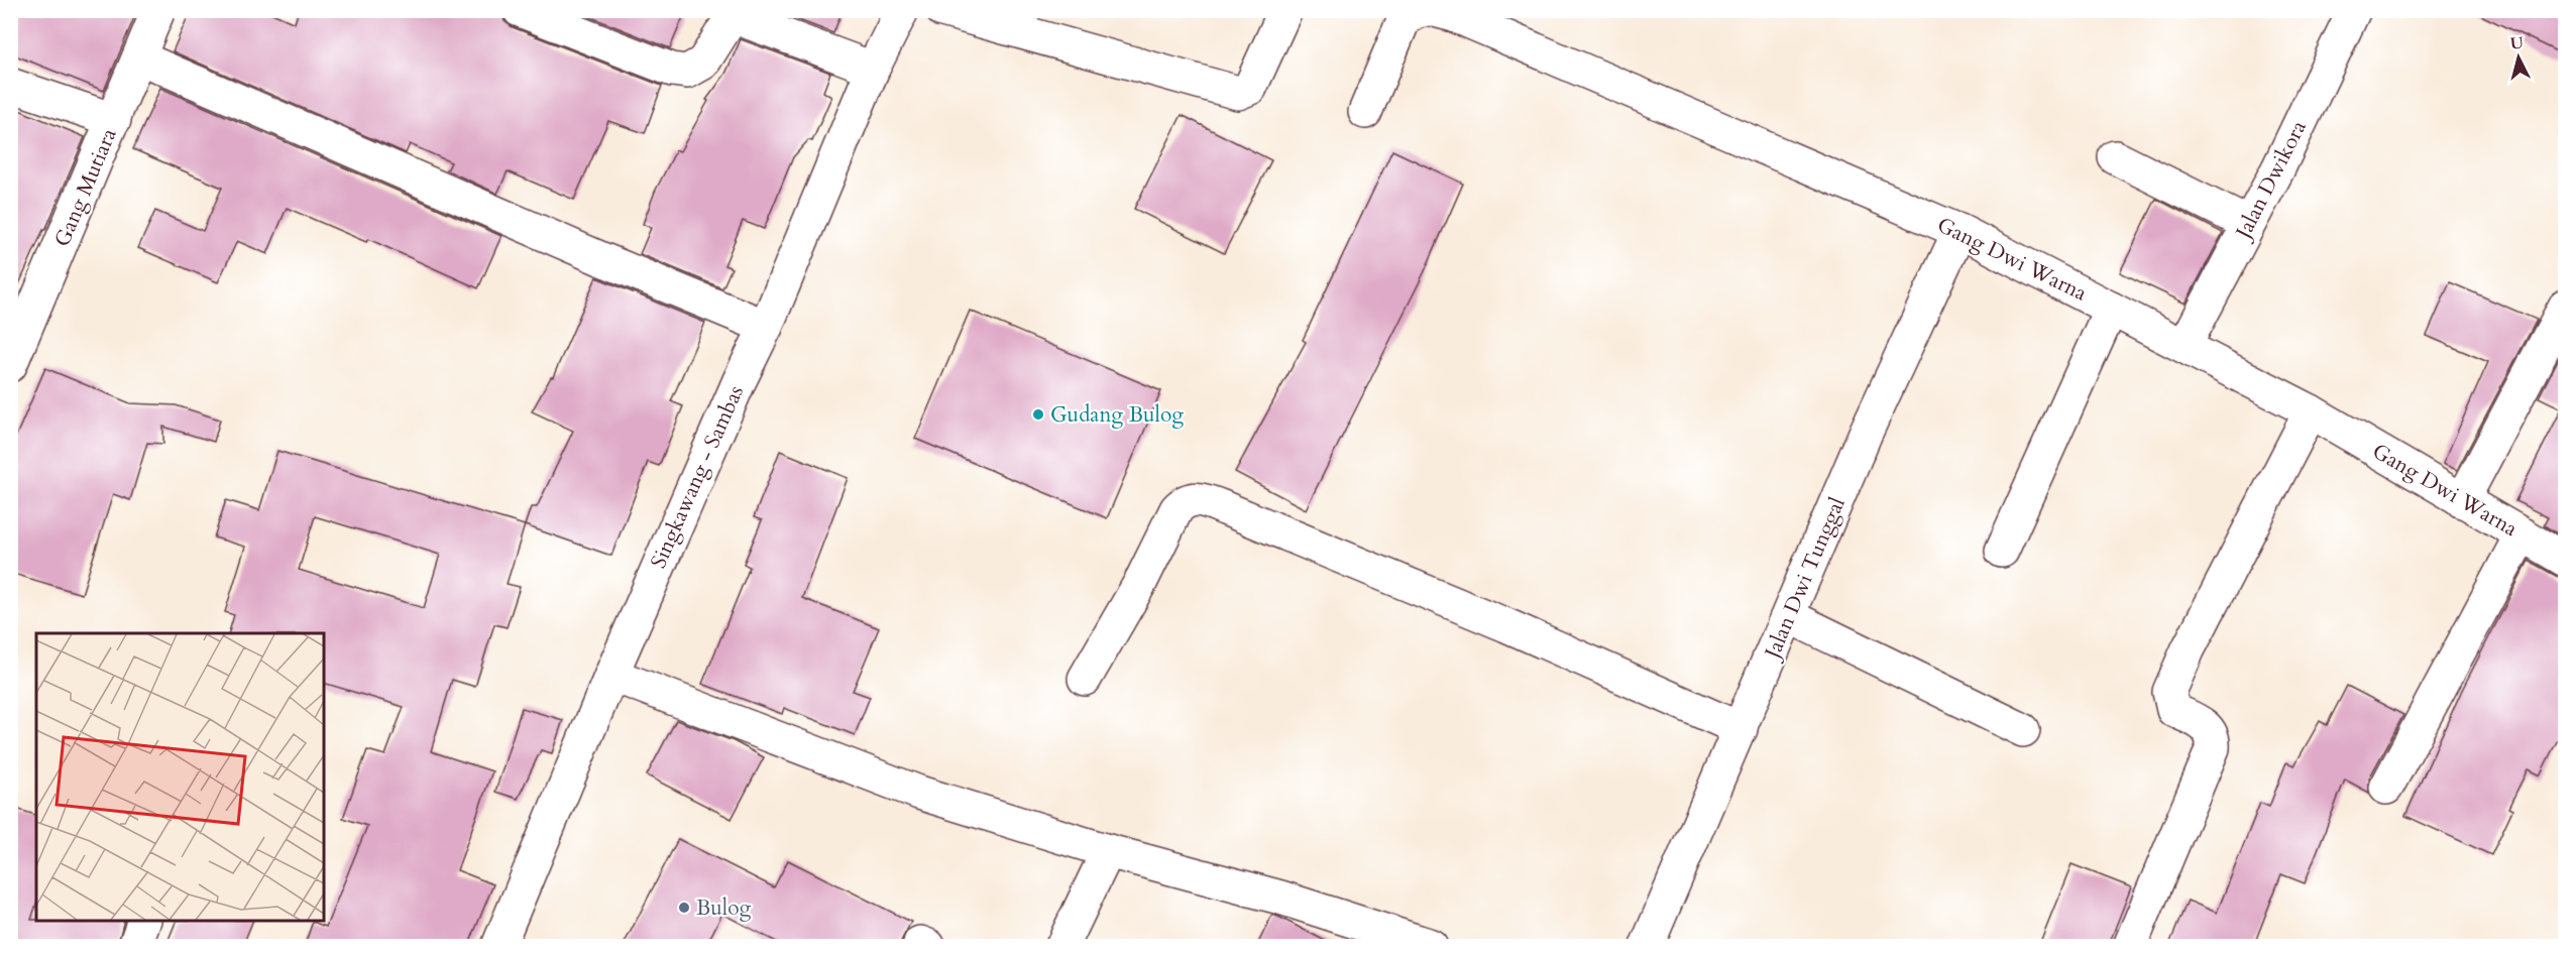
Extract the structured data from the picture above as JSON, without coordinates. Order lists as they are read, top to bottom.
{
  "streets": {
    "street": [
      "Jalan Dwikora",
      "Gang Mutiara",
      "Gang Dwi Warna",
      "Singkawang - Sambas",
      "Jalan Dwi Tunggal"
    ]
  },
  "crossings": [
    ["Jalan Dwikora", "Gang Dwi Warna"],
    ["Gang Dwi Warna", "Jalan Dwi Tunggal"]
  ],
  "places": ["Gudang Bulog", "Bulog"],
  "north": "top"
}
